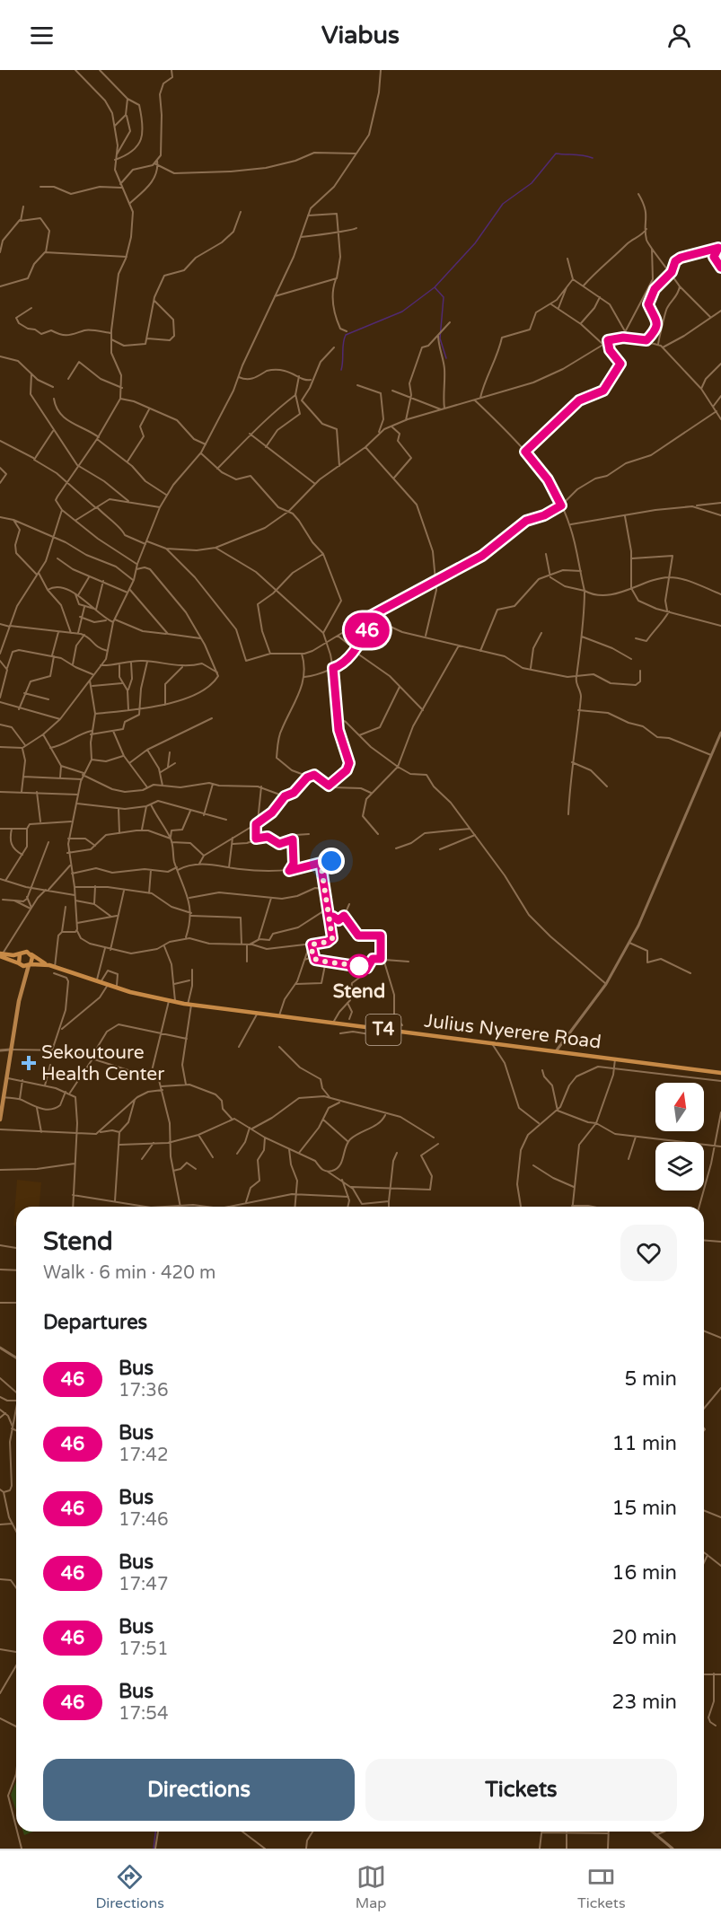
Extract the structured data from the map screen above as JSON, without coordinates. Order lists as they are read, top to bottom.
{
  "streets": {
    "highway": ["T4", "Julius Nyerere Road"]
  },
  "places": {
    "other": ["Stend"],
    "health": ["Sekoutoure Health Center"]
  },
  "lines": ["bus line 46"],
  "north": "top",
  "page": {
    "header": "Viabus",
    "on_map": "46",
    "heading": [
      ["Stend", "Walk · 6 min · 420 m"],
      "Departures"
    ],
    "list": [
      {
        "mark": "46",
        "name": "Bus",
        "note": "17:36",
        "value": "5 min"
      },
      {
        "mark": "46",
        "name": "Bus",
        "note": "17:42",
        "value": "11 min"
      },
      {
        "mark": "46",
        "name": "Bus",
        "note": "17:46",
        "value": "15 min"
      },
      {
        "mark": "46",
        "name": "Bus",
        "note": "17:47",
        "value": "16 min"
      },
      {
        "mark": "46",
        "name": "Bus",
        "note": "17:51",
        "value": "20 min"
      },
      {
        "mark": "46",
        "name": "Bus",
        "note": "17:54",
        "value": "23 min"
      }
    ],
    "buttons": ["Directions", "Tickets"],
    "tabs": ["Directions", "Map", "Tickets"]
  }
}
